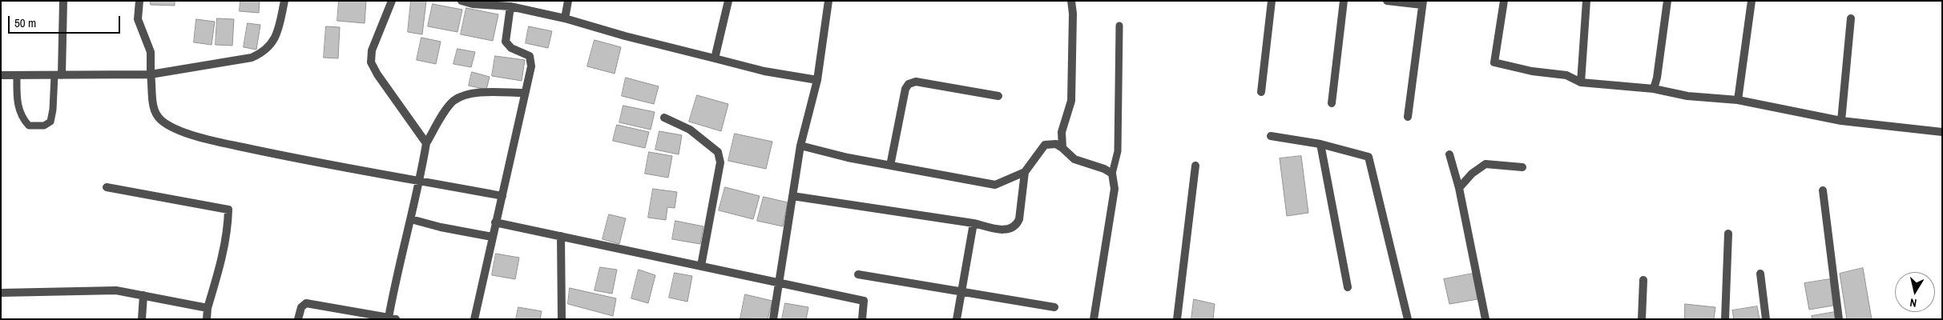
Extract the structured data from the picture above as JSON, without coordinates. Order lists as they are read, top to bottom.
{
  "scale_bar": "50 m",
  "north": "bottom"
}
